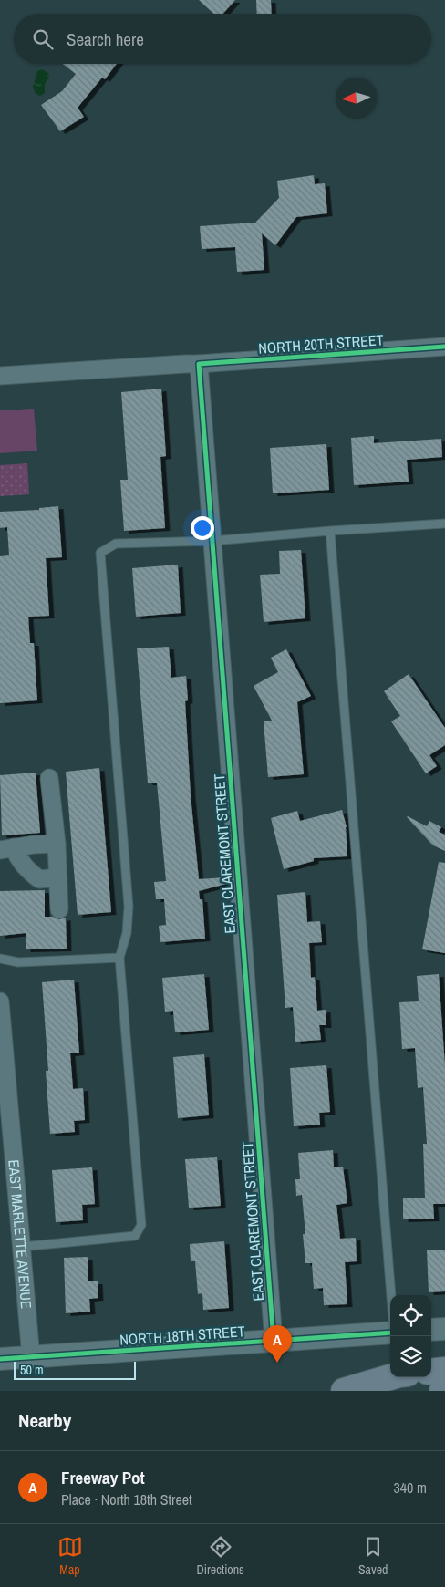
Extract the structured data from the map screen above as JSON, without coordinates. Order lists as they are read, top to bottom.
{
  "streets": {
    "street": [
      "NORTH 20TH STREET",
      "EAST CLAREMONT STREET",
      "EAST MARLETTE AVENUE",
      "NORTH 18TH STREET"
    ]
  },
  "crossings": [
    ["NORTH 20TH STREET", "EAST CLAREMONT STREET"],
    ["EAST CLAREMONT STREET", "NORTH 18TH STREET"],
    ["EAST MARLETTE AVENUE", "NORTH 18TH STREET"]
  ],
  "scale_bar": "50 m",
  "north": "left",
  "page": {
    "search": "Search here",
    "pins": "A",
    "scale": "50 m",
    "heading": "Nearby",
    "list": [
      {
        "mark": "A",
        "name": "Freeway Pot",
        "note": "Place · North 18th Street",
        "value": "340 m"
      }
    ],
    "nav": ["Map", "Directions", "Saved"]
  }
}
